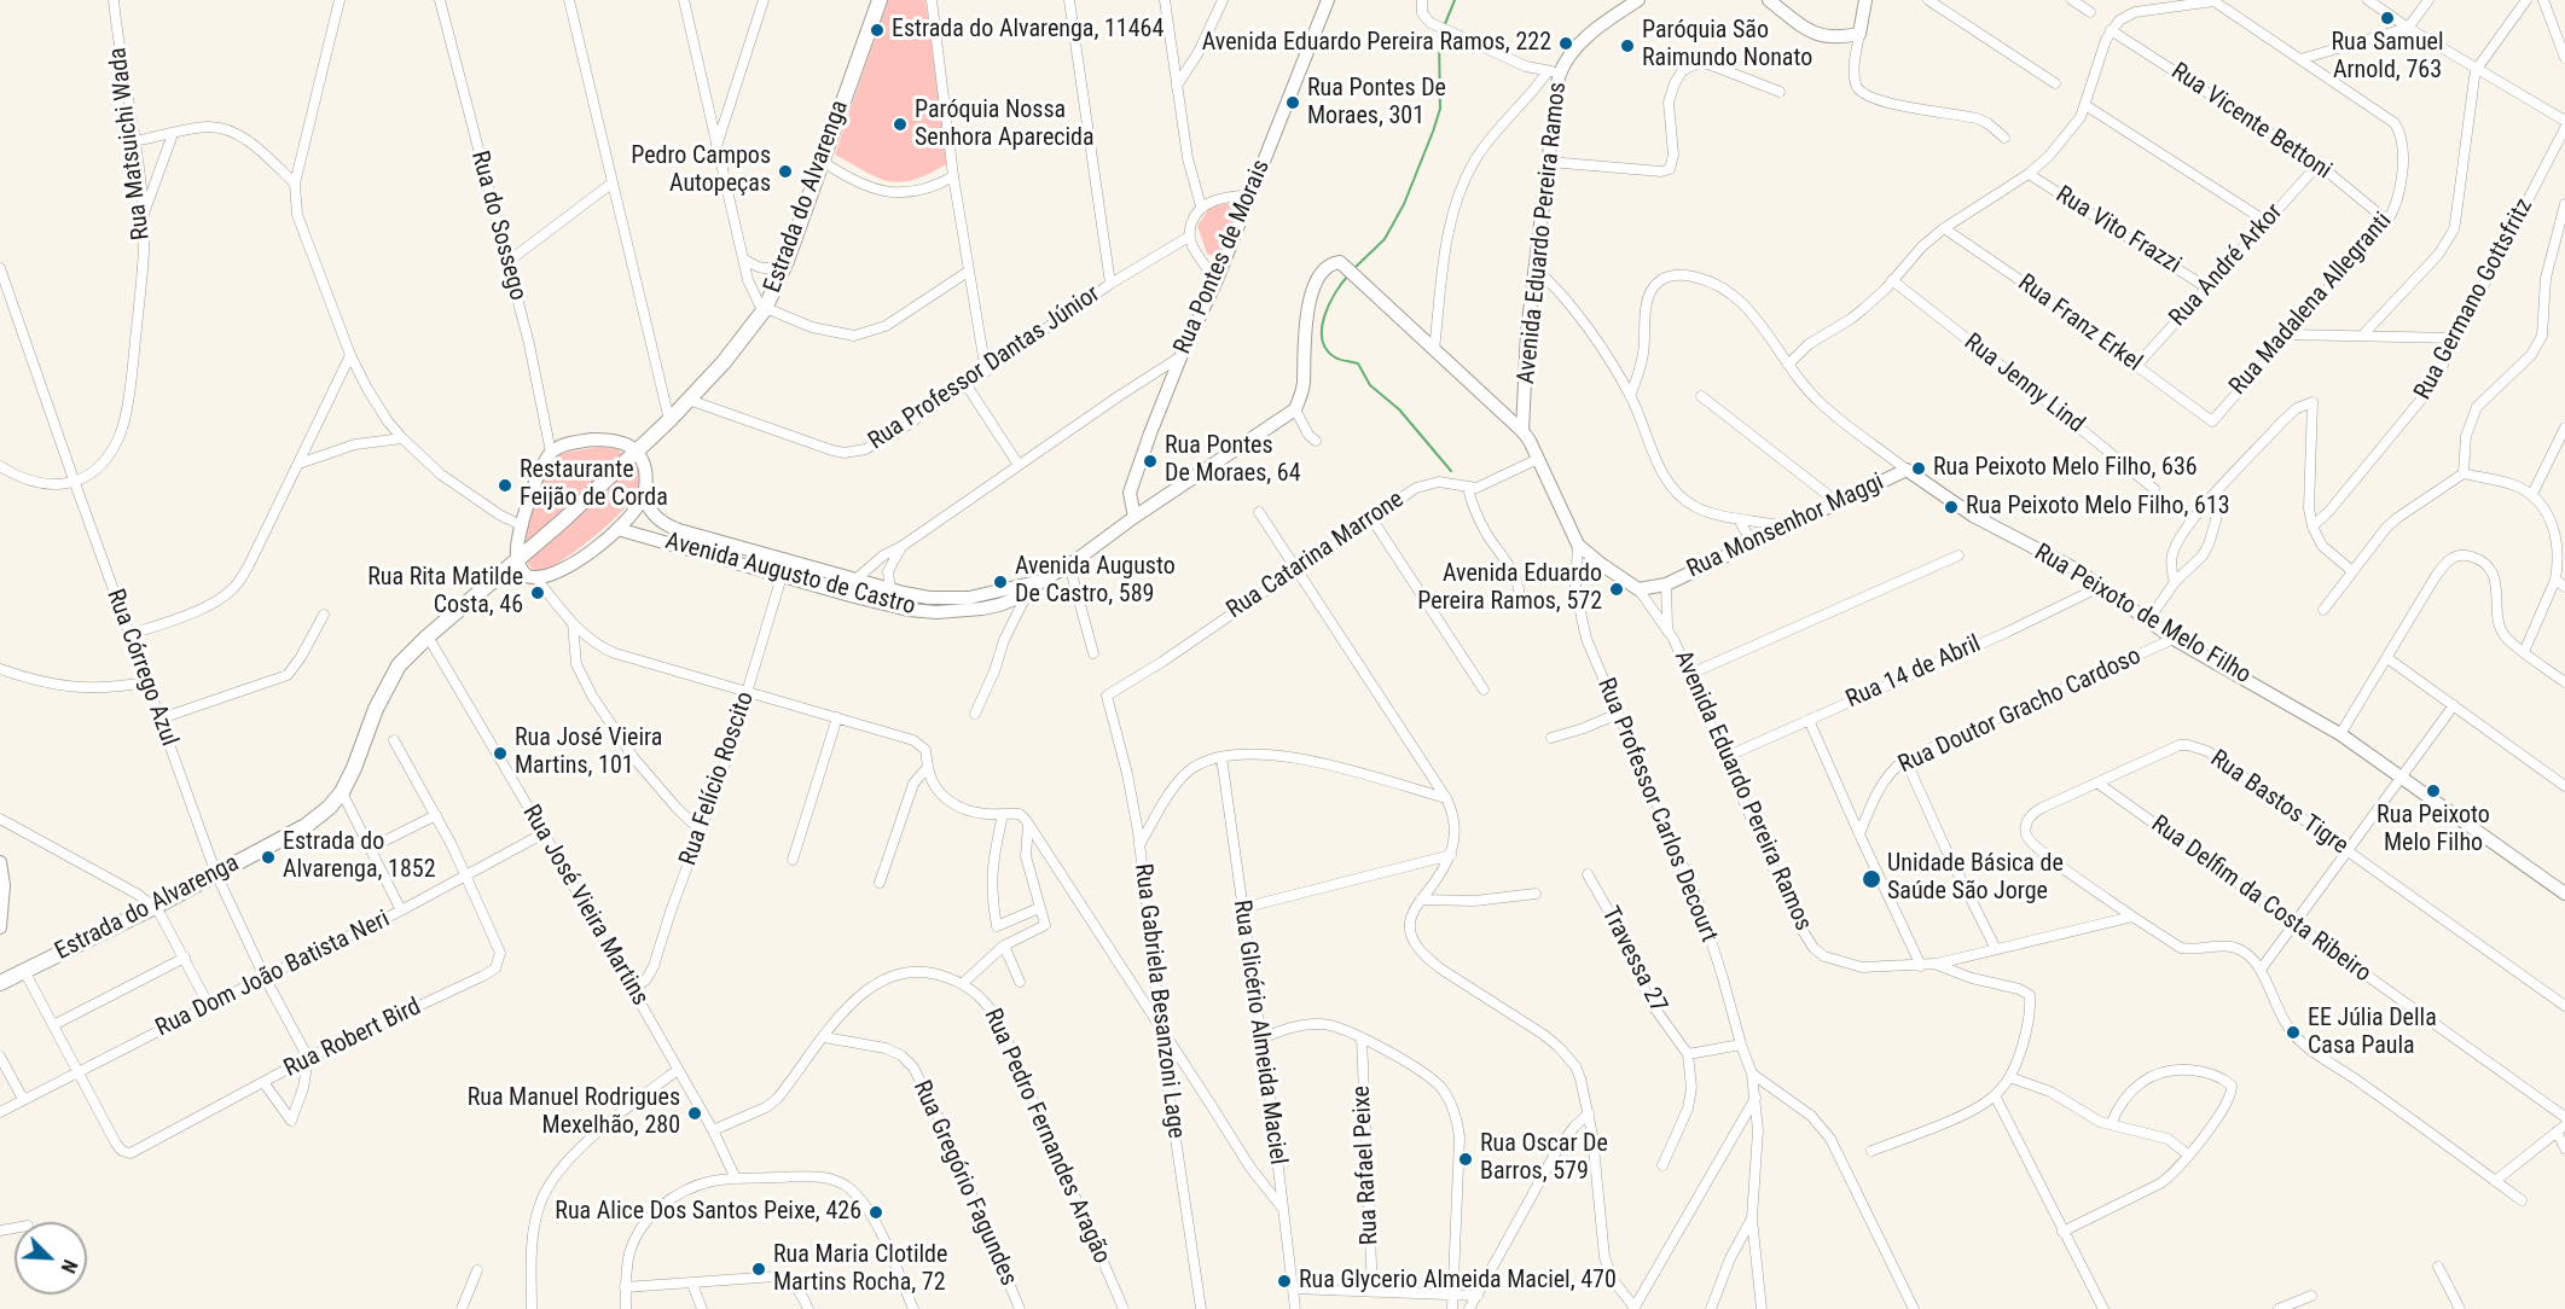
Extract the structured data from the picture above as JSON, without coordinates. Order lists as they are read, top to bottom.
{
  "streets": {
    "main road": ["Estrada do Alvarenga"],
    "street": [
      "Rua Vicente Bettoni",
      "Rua Matsuichi Wada",
      "Rua do Sossego",
      "Rua Vito Frazzi",
      "Avenida Eduardo Pereira Ramos",
      "Rua Pontes de Morais",
      "Rua André Arkor",
      "Rua Germano Gottsfritz",
      "Rua Madalena Allegranti",
      "Rua Franz Erkel",
      "Rua Professor Dantas Júnior",
      "Rua Jenny Lind",
      "Rua Monsenhor Maggi",
      "Rua Catarina Marrone",
      "Avenida Augusto de Castro",
      "Rua Peixoto de Melo Filho",
      "Rua Córrego Azul",
      "Rua 14 de Abril",
      "Rua Doutor Gracho Cardoso",
      "Rua Felício Roscito",
      "Rua Bastos Tigre",
      "Rua Professor Carlos Decourt",
      "Rua Delfim da Costa Ribeiro",
      "Rua José Vieira Martins",
      "Travessa 27",
      "Rua Dom João Batista Neri",
      "Rua Gabriela Besanzoni Lage",
      "Rua Glicério Almeida Maciel",
      "Rua Robert Bird",
      "Rua Pedro Fernandes Aragão",
      "Rua Rafael Peixe",
      "Rua Gregório Fagundes"
    ]
  },
  "crossings": [
    ["Rua Vicente Bettoni", "Rua André Arkor"],
    ["Rua Vicente Bettoni", "Rua Madalena Allegranti"],
    ["Rua Matsuichi Wada", "Rua Córrego Azul"],
    ["Estrada do Alvarenga", "Rua Professor Dantas Júnior"],
    ["Estrada do Alvarenga", "Rua Córrego Azul"],
    ["Estrada do Alvarenga", "Rua José Vieira Martins"],
    ["Rua Vito Frazzi", "Rua André Arkor"],
    ["Avenida Eduardo Pereira Ramos", "Rua Monsenhor Maggi"],
    ["Avenida Eduardo Pereira Ramos", "Rua Catarina Marrone"],
    ["Avenida Eduardo Pereira Ramos", "Rua 14 de Abril"],
    ["Avenida Eduardo Pereira Ramos", "Rua Bastos Tigre"],
    ["Avenida Eduardo Pereira Ramos", "Rua Professor Carlos Decourt"],
    ["Rua Pontes de Morais", "Avenida Augusto de Castro"],
    ["Rua André Arkor", "Rua Franz Erkel"],
    ["Rua Madalena Allegranti", "Rua Franz Erkel"],
    ["Rua Monsenhor Maggi", "Rua Peixoto de Melo Filho"],
    ["Rua Catarina Marrone", "Rua Gabriela Besanzoni Lage"],
    ["Avenida Augusto de Castro", "Rua Felício Roscito"],
    ["Rua Peixoto de Melo Filho", "Rua 14 de Abril"],
    ["Rua Peixoto de Melo Filho", "Rua Doutor Gracho Cardoso"],
    ["Rua Córrego Azul", "Rua Dom João Batista Neri"],
    ["Rua Córrego Azul", "Rua Robert Bird"],
    ["Rua Felício Roscito", "Rua José Vieira Martins"],
    ["Rua Bastos Tigre", "Rua Delfim da Costa Ribeiro"],
    ["Rua José Vieira Martins", "Rua Dom João Batista Neri"],
    ["Rua José Vieira Martins", "Rua Pedro Fernandes Aragão"],
    ["Rua Dom João Batista Neri", "Rua Robert Bird"],
    ["Rua Pedro Fernandes Aragão", "Rua Gregório Fagundes"]
  ],
  "places": [
    "Rua Samuel Arnold, 763",
    "Estrada do Alvarenga, 11464",
    "Avenida Eduardo Pereira Ramos, 222",
    "Paróquia São Raimundo Nonato",
    "Rua Pontes De Moraes, 301",
    "Paróquia Nossa Senhora Aparecida",
    "Pedro Campos Autopeças",
    "Rua Pontes De Moraes, 64",
    "Rua Peixoto Melo Filho, 636",
    "Restaurante Feijão de Corda",
    "Rua Peixoto Melo Filho, 613",
    "Avenida Augusto De Castro, 589",
    "Avenida Eduardo Pereira Ramos, 572",
    "Rua Rita Matilde Costa, 46",
    "Rua José Vieira Martins, 101",
    "Rua Peixoto Melo Filho",
    "Estrada do Alvarenga, 1852",
    "Unidade Básica de Saúde São Jorge",
    "EE Júlia Della Casa Paula",
    "Rua Manuel Rodrigues Mexelhão, 280",
    "Rua Oscar De Barros, 579",
    "Rua Alice Dos Santos Peixe, 426",
    "Rua Maria Clotilde Martins Rocha, 72",
    "Rua Glycerio Almeida Maciel, 470"
  ],
  "north": "bottom right"
}
